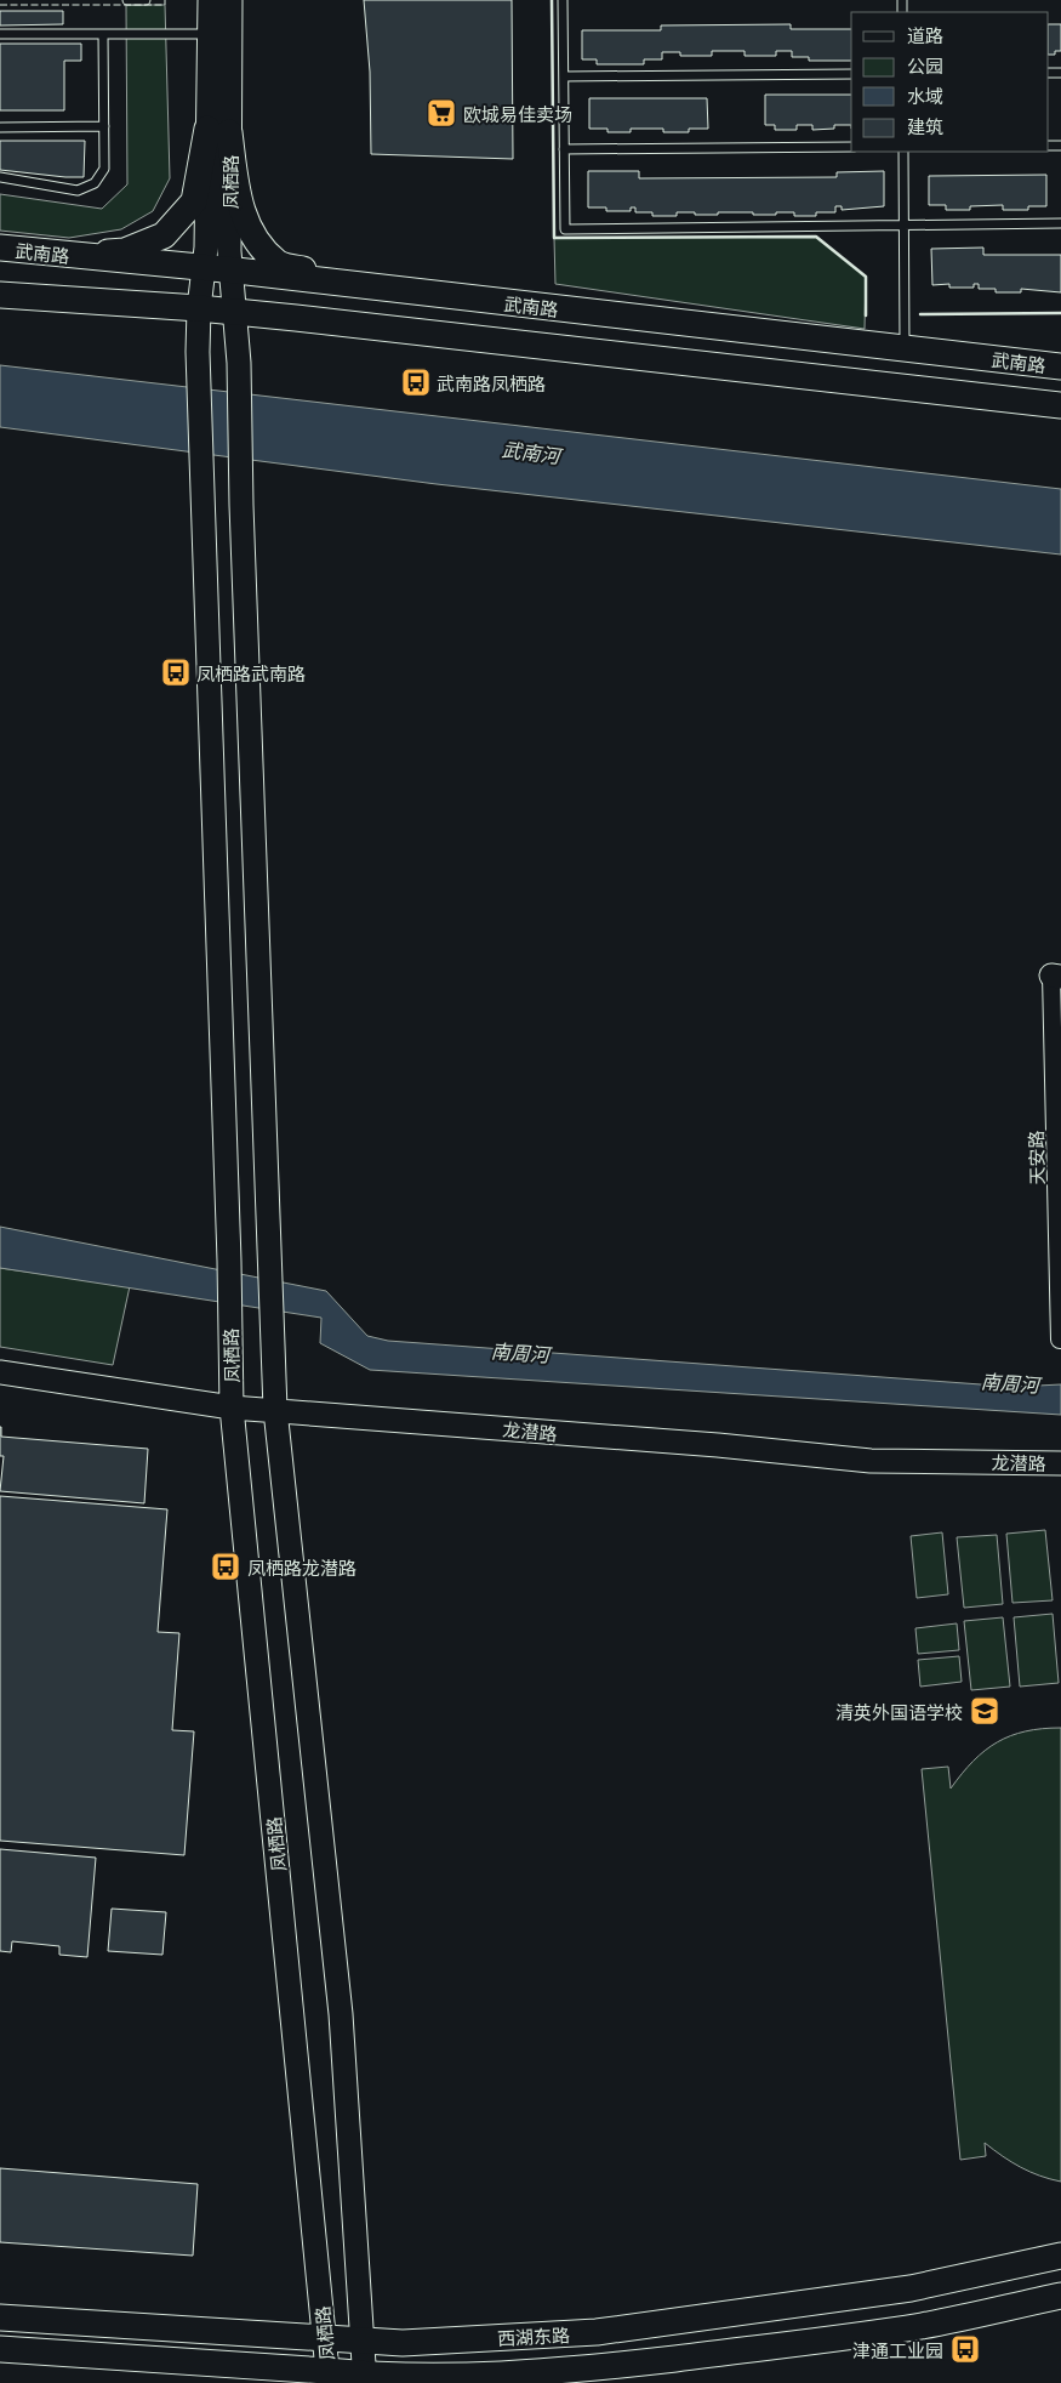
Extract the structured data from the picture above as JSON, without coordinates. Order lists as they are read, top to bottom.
{
  "streets": {
    "main road": [
      "凤栖路",
      "武南路",
      "龙潜路",
      "西湖东路"
    ],
    "street": ["天安路"]
  },
  "crossings": [
    ["凤栖路", "武南路"],
    ["凤栖路", "龙潜路"],
    ["凤栖路", "西湖东路"]
  ],
  "water": ["武南河", "南周河"],
  "places": {
    "supermarket": ["欧城易佳卖场"],
    "bus stop": [
      "武南路凤栖路",
      "凤栖路武南路",
      "凤栖路龙潜路",
      "津通工业园"
    ],
    "school or university": ["清英外国语学校"]
  },
  "legend": [
    "道路",
    "公园",
    "水域",
    "建筑"
  ]
}
